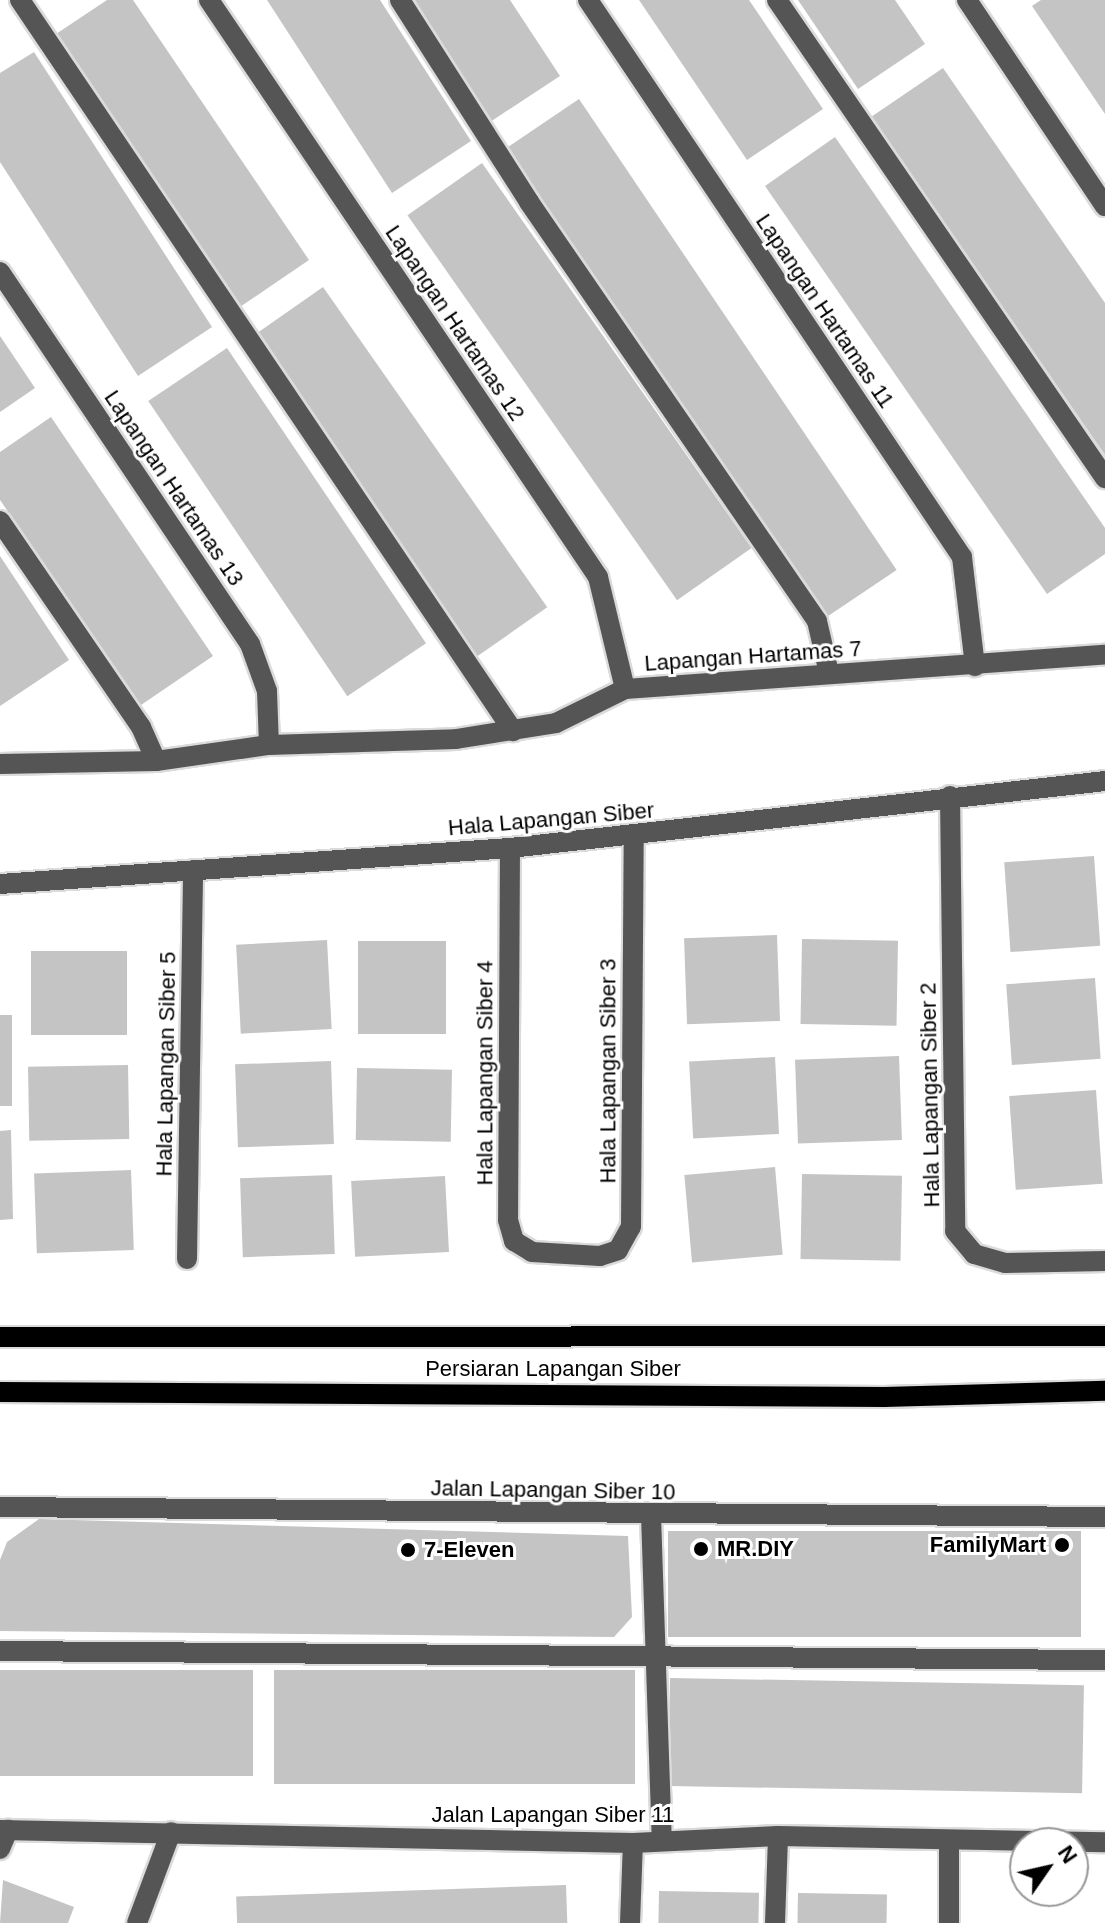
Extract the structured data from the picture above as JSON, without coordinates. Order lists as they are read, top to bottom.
{
  "streets": {
    "main road": ["Persiaran Lapangan Siber"],
    "street": [
      "Lapangan Hartamas 11",
      "Lapangan Hartamas 12",
      "Lapangan Hartamas 13",
      "Lapangan Hartamas 7",
      "Hala Lapangan Siber",
      "Hala Lapangan Siber 5",
      "Hala Lapangan Siber 3",
      "Hala Lapangan Siber 4",
      "Hala Lapangan Siber 2",
      "Jalan Lapangan Siber 10",
      "Jalan Lapangan Siber 11"
    ]
  },
  "crossings": [
    ["Lapangan Hartamas 11", "Lapangan Hartamas 7"],
    ["Lapangan Hartamas 12", "Lapangan Hartamas 7"],
    ["Lapangan Hartamas 13", "Lapangan Hartamas 7"],
    ["Hala Lapangan Siber", "Hala Lapangan Siber 5"],
    ["Hala Lapangan Siber", "Hala Lapangan Siber 3"],
    ["Hala Lapangan Siber", "Hala Lapangan Siber 4"],
    ["Hala Lapangan Siber", "Hala Lapangan Siber 2"],
    ["Hala Lapangan Siber 3", "Hala Lapangan Siber 4"]
  ],
  "places": ["FamilyMart", "MR.DIY", "7-Eleven"],
  "north": "top right"
}
